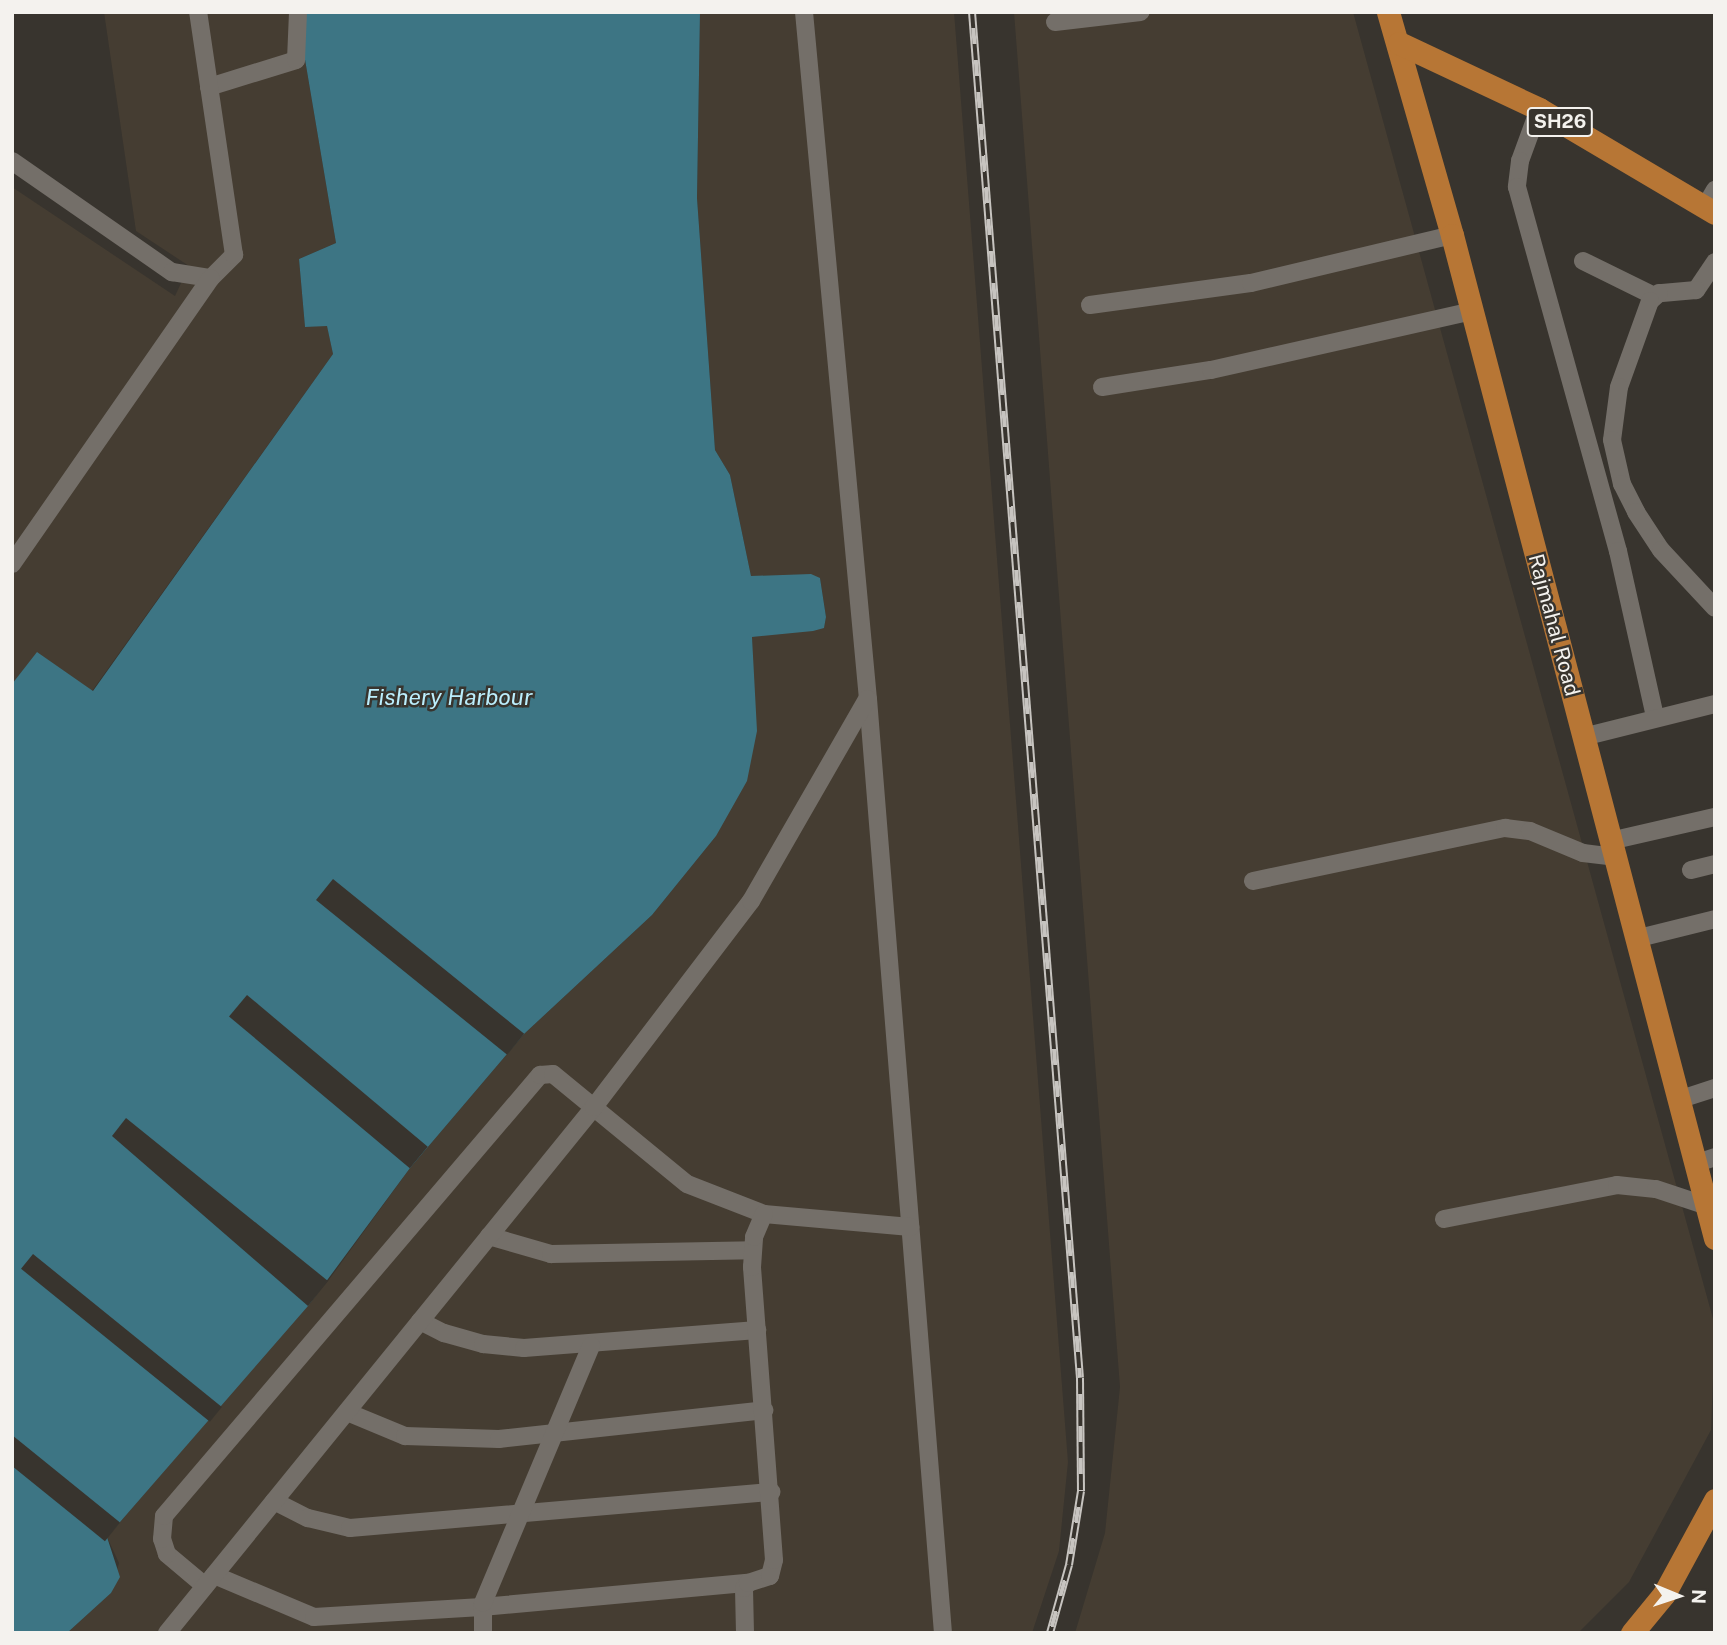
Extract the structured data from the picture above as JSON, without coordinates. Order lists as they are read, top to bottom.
{
  "streets": {
    "main road": ["SH26", "Rajmahal Road"]
  },
  "crossings": [
    ["SH26", "Rajmahal Road"]
  ],
  "water": ["Fishery Harbour"],
  "north": "right"
}
